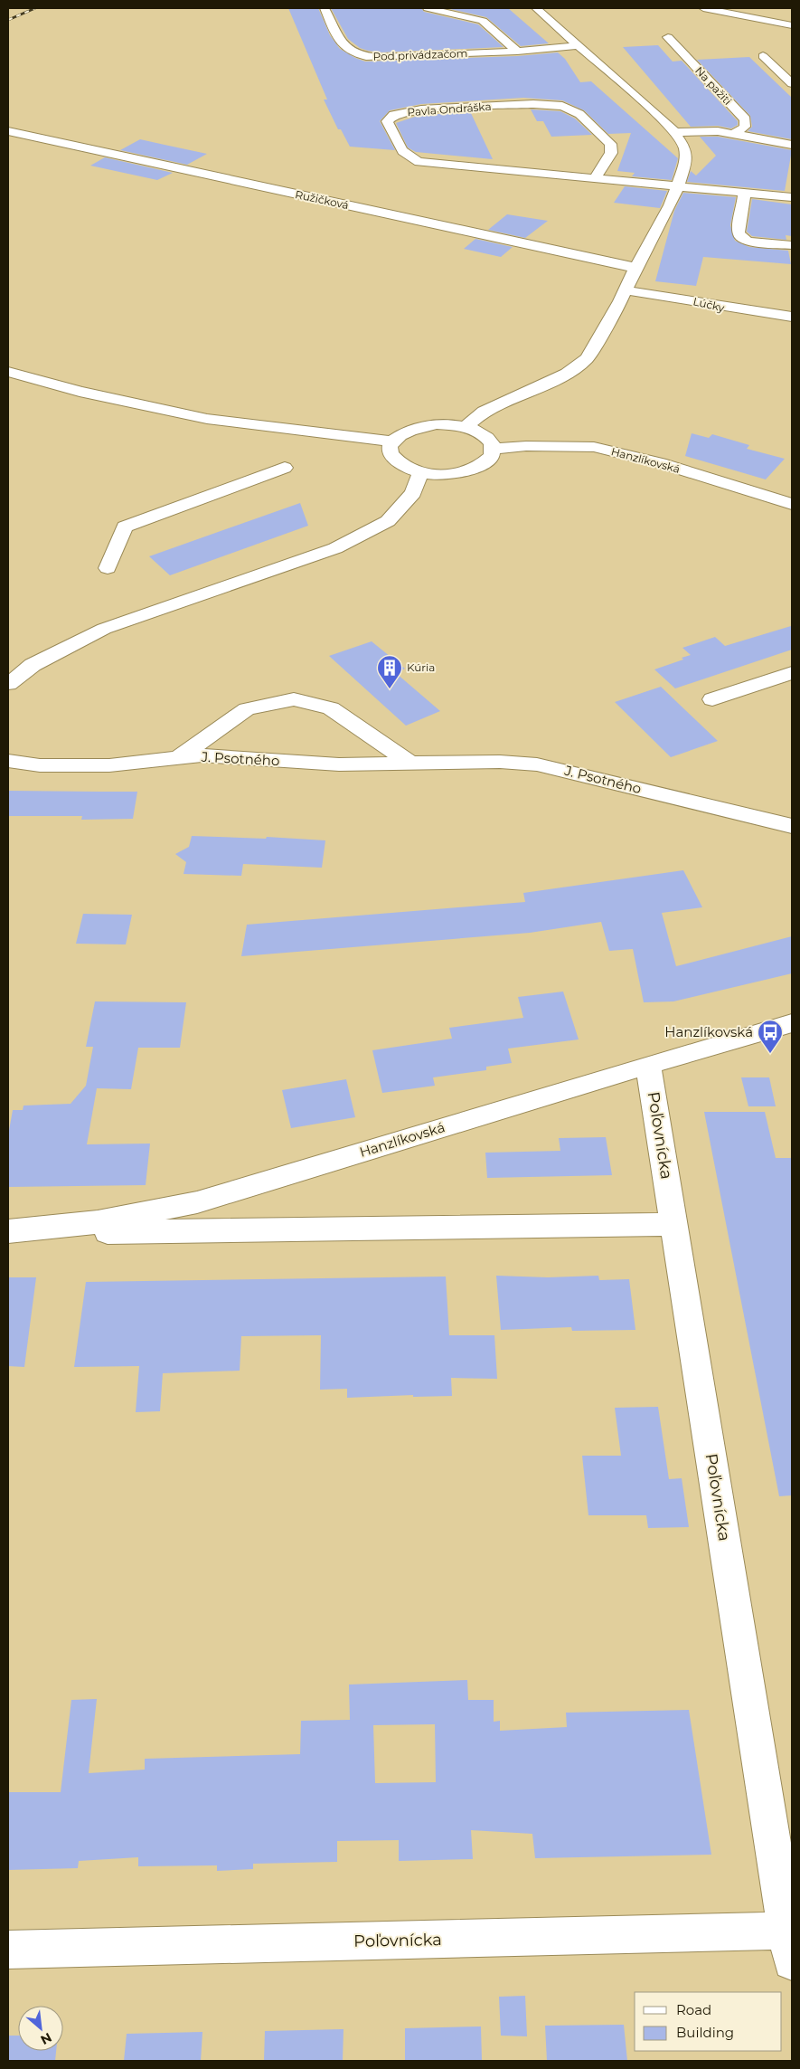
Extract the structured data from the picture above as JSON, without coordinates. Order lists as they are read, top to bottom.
{
  "streets": {
    "street": [
      "Pod privádzačom",
      "Na pažiti",
      "Pavla Ondráška",
      "Ružičková",
      "Lúčky",
      "Hanzlíkovská",
      "J. Psotného",
      "Poľovnícka"
    ]
  },
  "crossings": [
    ["Hanzlíkovská", "Poľovnícka"]
  ],
  "places": {
    "building": ["Kúria"],
    "bus stop": ["Hanzlíkovská"]
  },
  "legend": ["Road", "Building"],
  "north": "bottom right"
}
